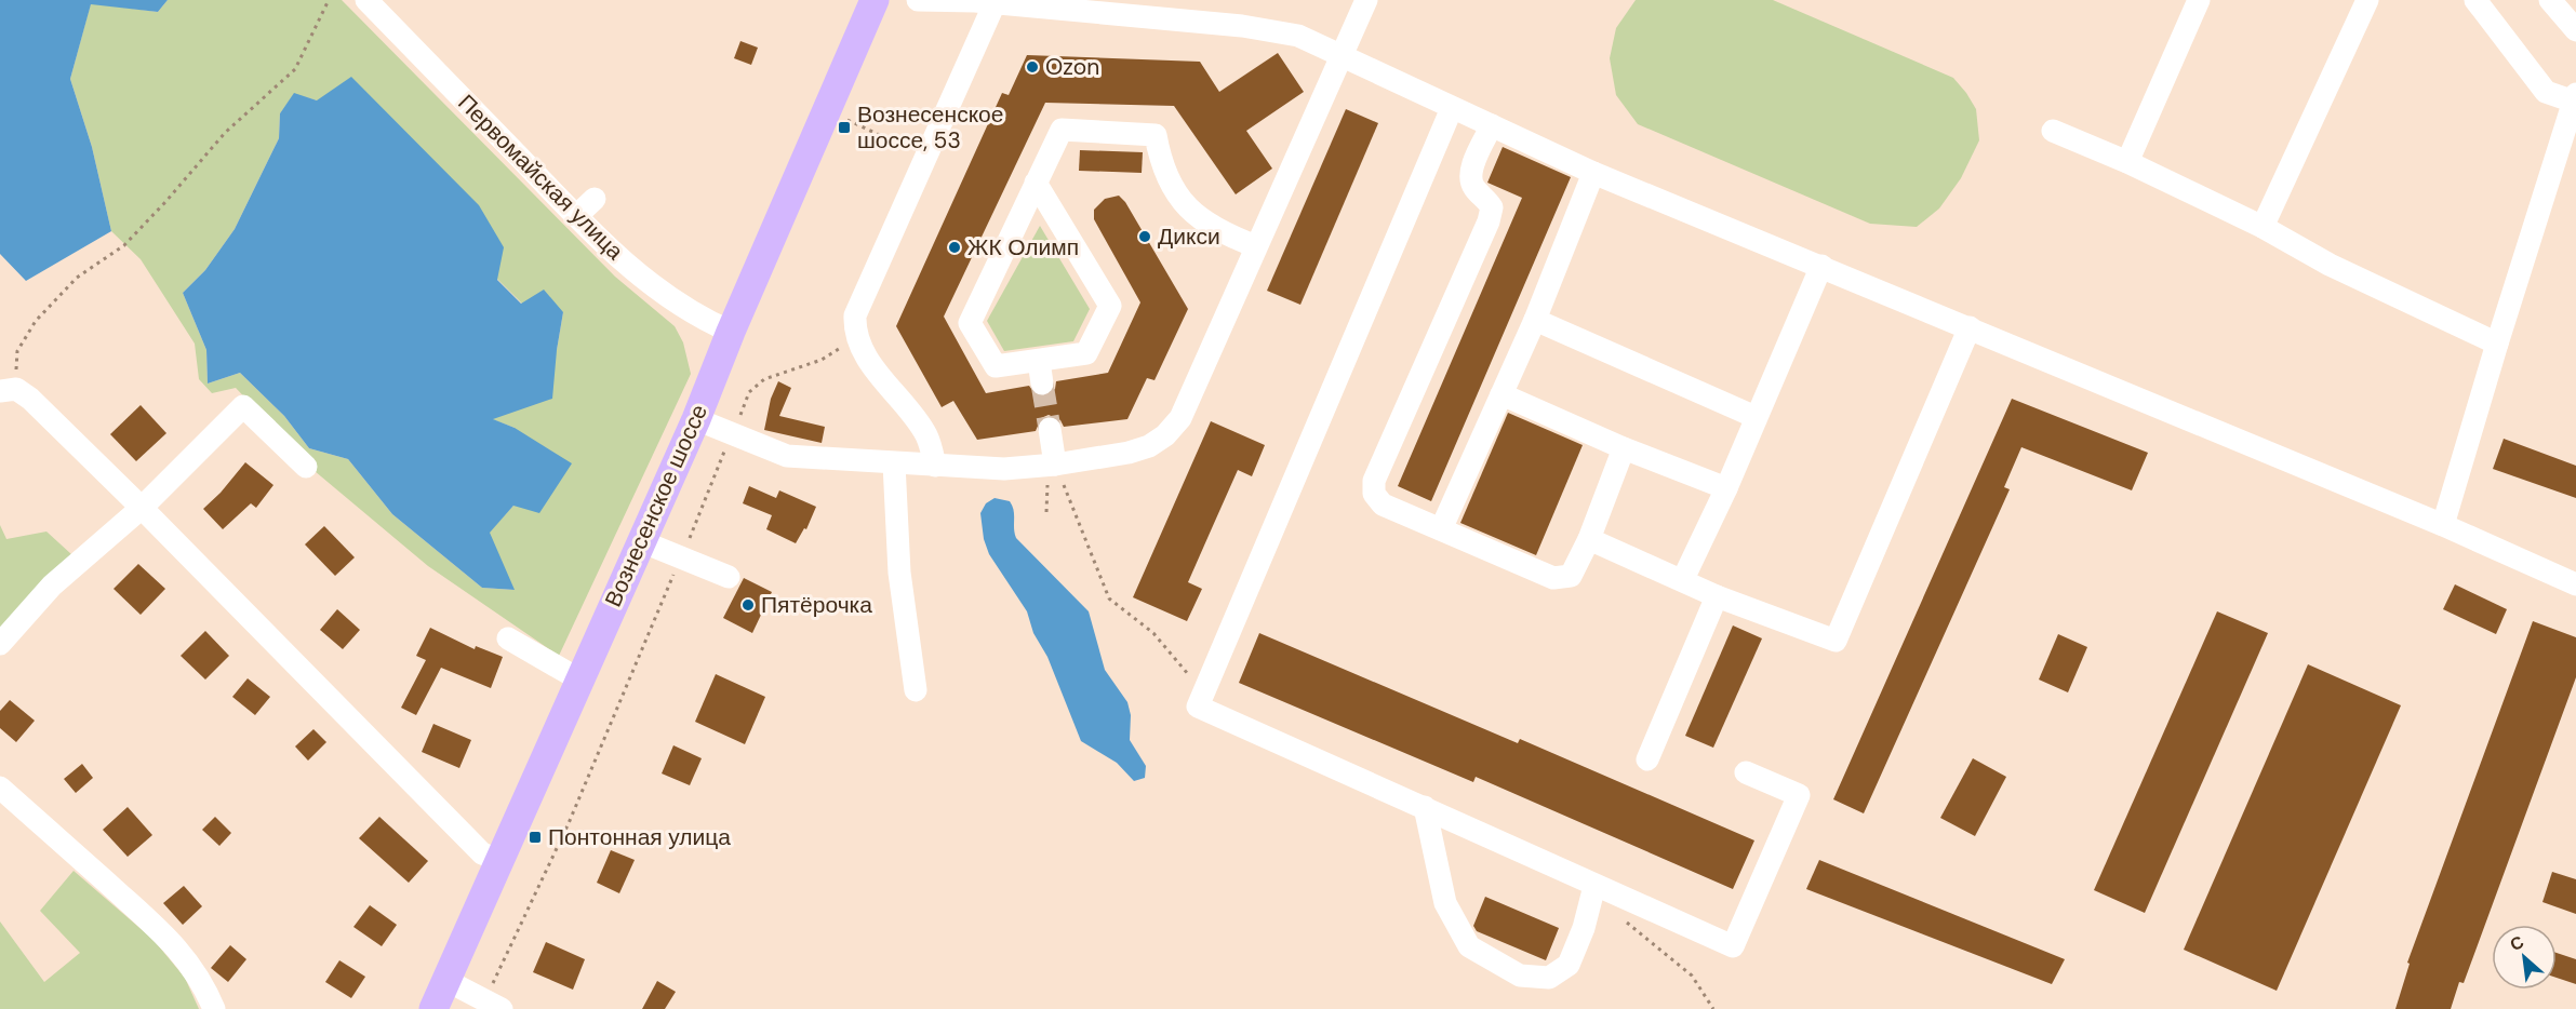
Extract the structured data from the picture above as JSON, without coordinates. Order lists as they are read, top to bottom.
{
  "streets": {
    "main road": ["Вознесенское шоссе"],
    "street": ["Первомайская улица"]
  },
  "crossings": [
    ["Первомайская улица", "Вознесенское шоссе"]
  ],
  "places": {
    "other": [
      "Ozon",
      "Дикси",
      "ЖК Олимп",
      "Пятёрочка"
    ],
    "transit": ["Вознесенское шоссе, 53", "Понтонная улица"]
  },
  "north": "top left"
}
